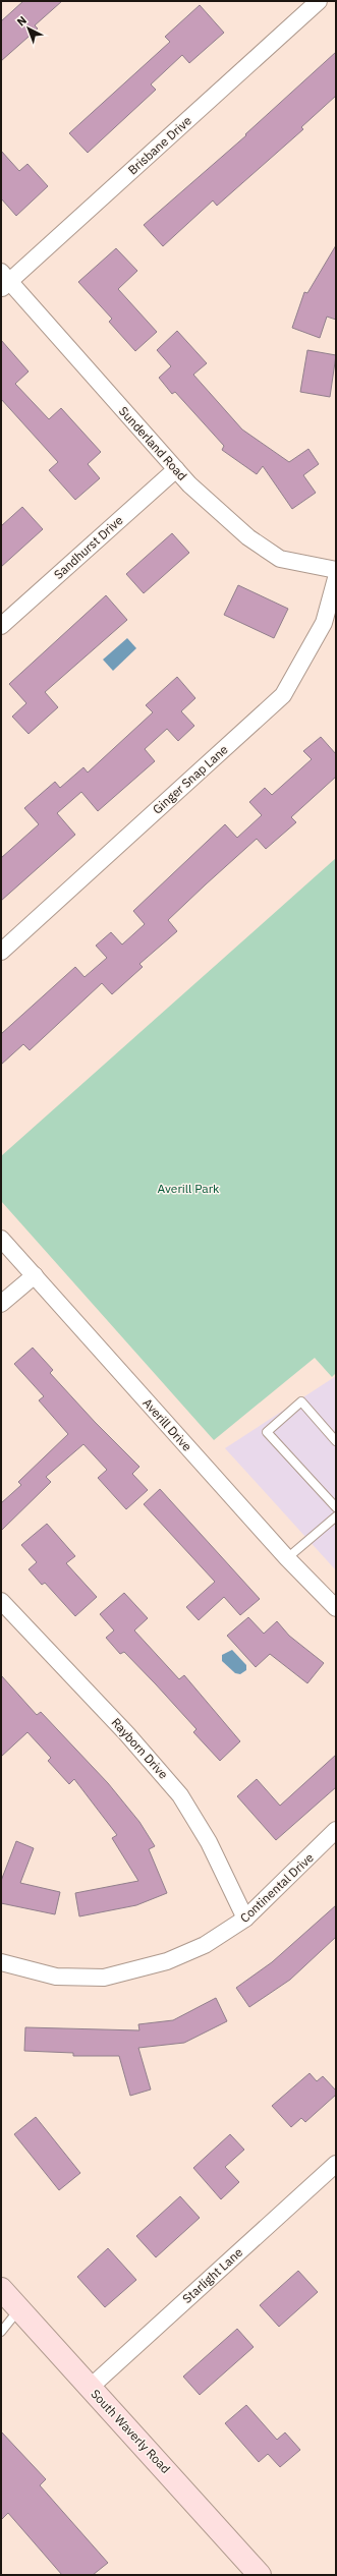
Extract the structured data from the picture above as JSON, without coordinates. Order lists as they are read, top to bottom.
{
  "streets": {
    "main road": ["South Waverly Road"],
    "street": [
      "Brisbane Drive",
      "Sunderland Road",
      "Sandhurst Drive",
      "Ginger Snap Lane",
      "Averill Drive",
      "Rayborn Drive",
      "Continental Drive",
      "Starlight Lane"
    ]
  },
  "crossings": [
    ["Brisbane Drive", "Sunderland Road"],
    ["Sunderland Road", "Sandhurst Drive"],
    ["Rayborn Drive", "Continental Drive"],
    ["Starlight Lane", "South Waverly Road"]
  ],
  "parks": ["Averill Park"],
  "north": "top left"
}
